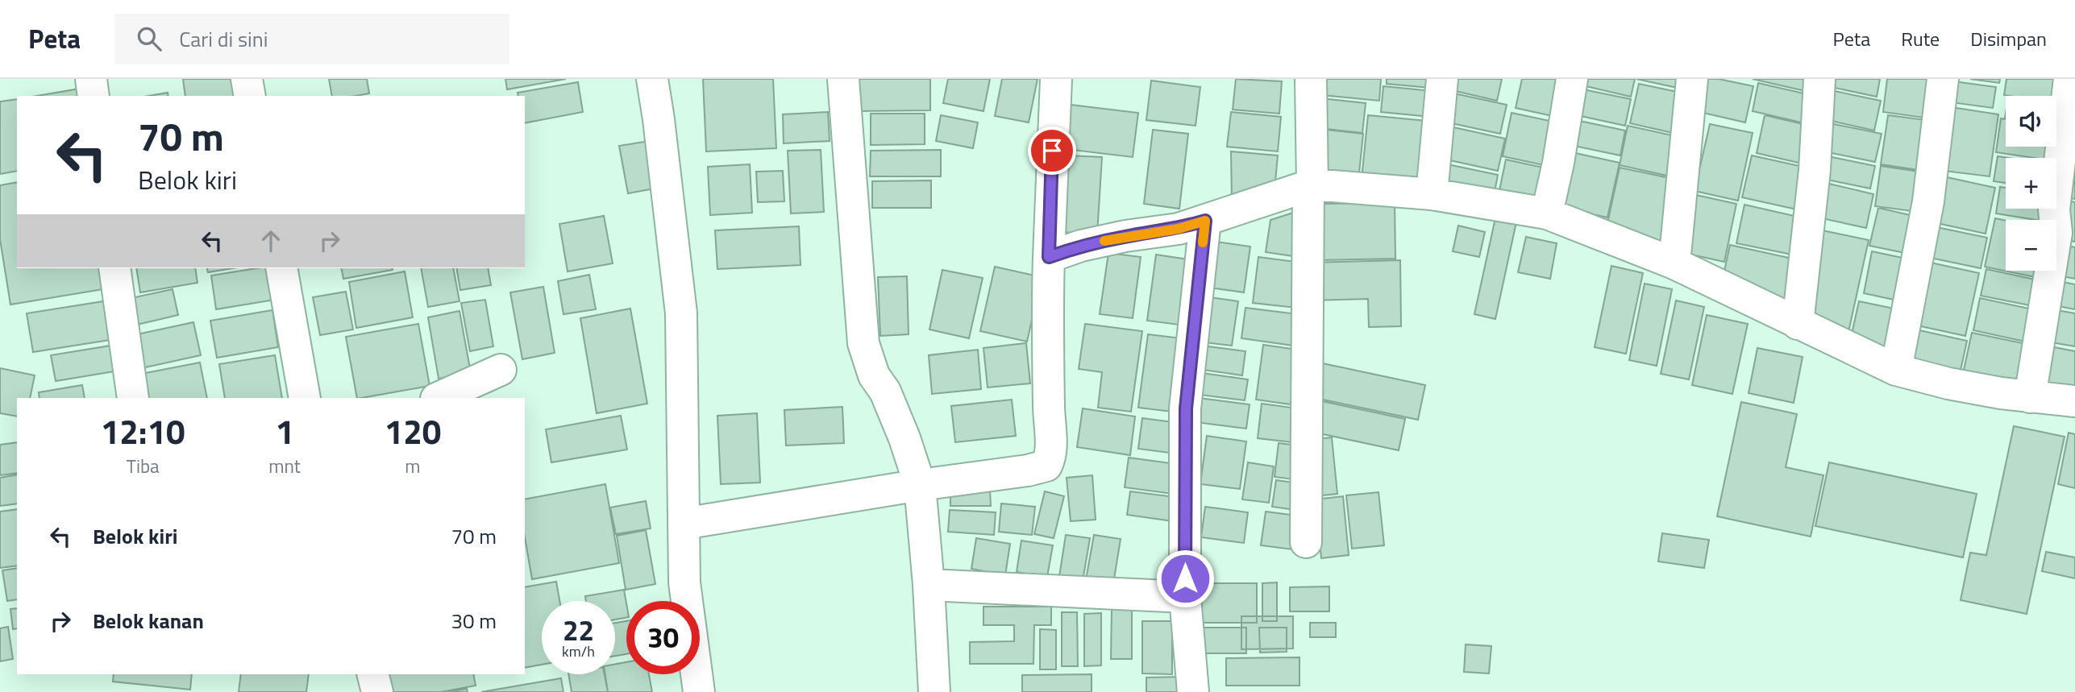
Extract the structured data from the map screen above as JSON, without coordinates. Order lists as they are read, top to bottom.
{
  "page": {
    "header": "Peta",
    "search": "Cari di sini",
    "nav": ["Peta", "Rute", "Disimpan"],
    "map_buttons": ["+", "−"],
    "turn": ["70 m", "Belok kiri"],
    "eta": [
      "12:10",
      "Tiba",
      "1",
      "mnt",
      "120",
      "m"
    ],
    "list": [
      {
        "name": "Belok kiri",
        "value": "70 m"
      },
      {
        "name": "Belok kanan",
        "value": "30 m"
      }
    ],
    "speed": "22 km/h",
    "limit": "30"
  }
}
